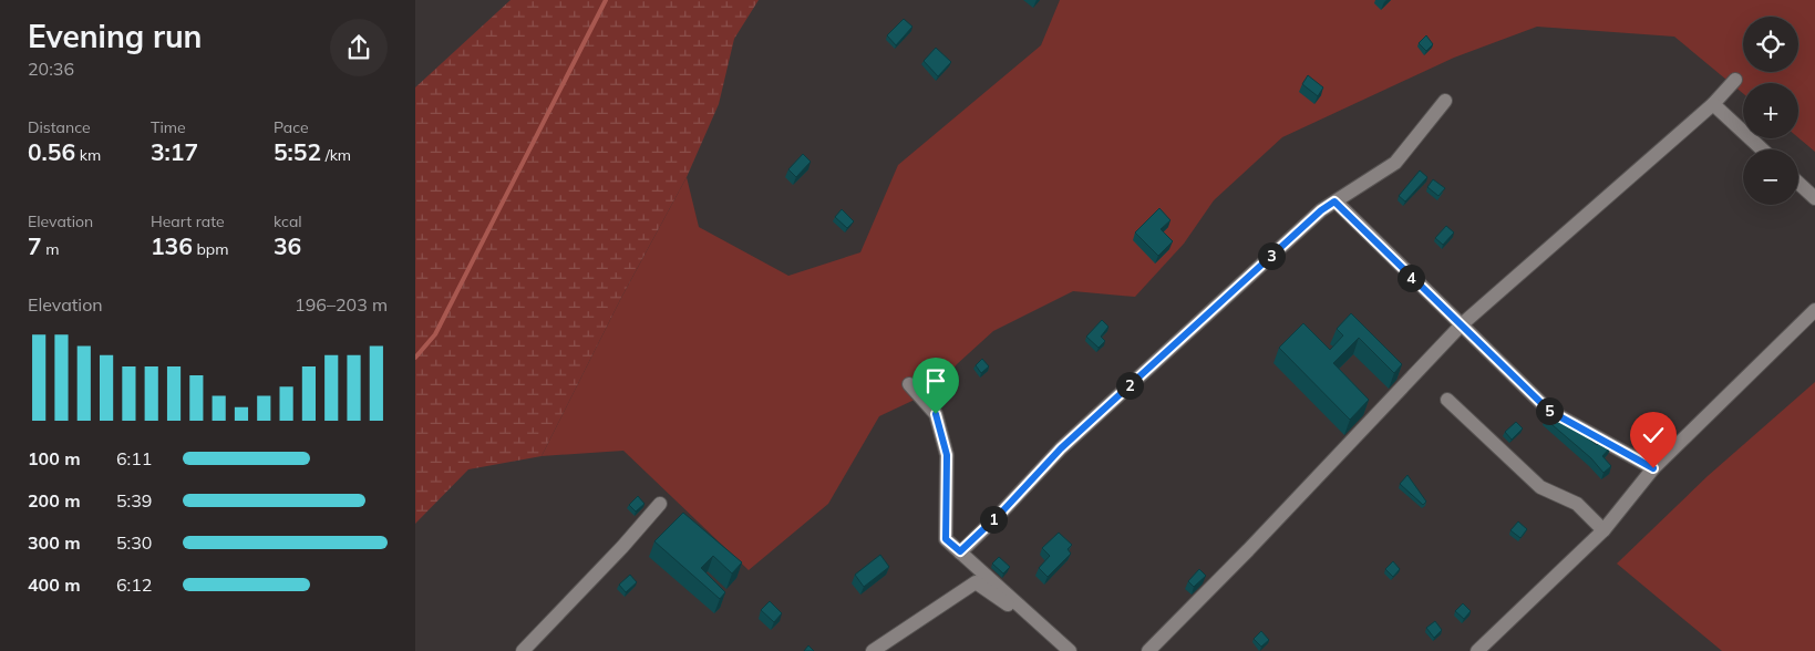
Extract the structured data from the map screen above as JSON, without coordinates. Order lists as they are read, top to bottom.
{
  "page": {
    "heading": ["Evening run", "20:36"],
    "map_buttons": ["+", "−"],
    "stats": [
      ["Distance", "0.56 km"],
      ["Time", "3:17"],
      ["Pace", "5:52 /km"],
      ["Elevation", "7 m"],
      ["Heart rate", "136 bpm"],
      ["kcal", "36"]
    ],
    "pins": [
      "3",
      "4",
      "2",
      "5",
      "1"
    ],
    "chart": ["Elevation", "196–203 m"],
    "list": [
      {
        "name": "100 m",
        "note": "6:11"
      },
      {
        "name": "200 m",
        "note": "5:39"
      },
      {
        "name": "300 m",
        "note": "5:30"
      },
      {
        "name": "400 m",
        "note": "6:12"
      }
    ]
  }
}
